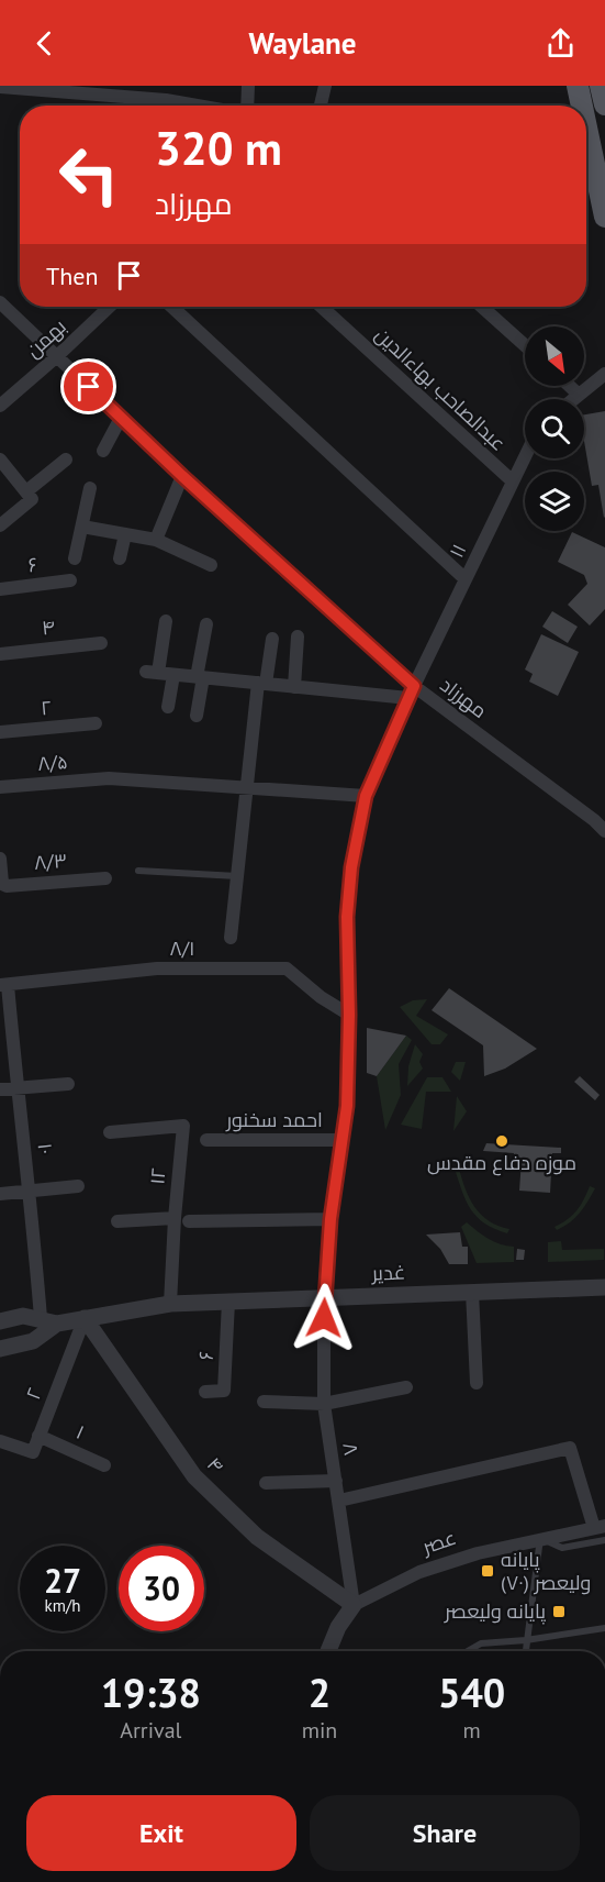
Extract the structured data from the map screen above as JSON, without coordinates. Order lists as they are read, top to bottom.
{
  "streets": {
    "street": [
      "بهمن",
      "عبدالصاحب بهاءالدین",
      "۱۱",
      "۶",
      "۴",
      "مهرزاد",
      "۲",
      "۸/۵",
      "۸/۳",
      "۸/۱",
      "احمد سخنور",
      "۱۰",
      "۱۲",
      "غدیر",
      "۱",
      "۸",
      "عصر"
    ]
  },
  "crossings": [
    ["بهمن", "مهرزاد"],
    ["عبدالصاحب بهاءالدین", "۱۱"],
    ["۱۱", "مهرزاد"],
    ["۱۱", "۸/۵"],
    ["۱۱", "۸/۱"],
    ["۱۱", "۸"],
    ["۶", "غدیر"],
    ["۴", "۲"],
    ["۴", "غدیر"],
    ["۴", "۸"],
    ["۴", "عصر"],
    ["۲", "غدیر"],
    ["۲", "۱"],
    ["۸/۱", "۱۰"],
    ["۸/۱", "۸"],
    ["احمد سخنور", "۸"],
    ["۱۲", "غدیر"],
    ["غدیر", "۸"],
    ["۸", "عصر"]
  ],
  "places": {
    "other": ["موزه دفاع مقدس"],
    "transit": ["پایانه ولیعصر (۷۰)", "پایانه ولیعصر"]
  },
  "north": "bottom right",
  "page": {
    "header": "Waylane",
    "turn": ["320 m", "مهرزاد"],
    "then": "Then",
    "speed": "27 km/h",
    "limit": "30",
    "eta": [
      "19:38",
      "Arrival",
      "2",
      "min",
      "540",
      "m"
    ],
    "buttons": ["Exit", "Share"]
  }
}
